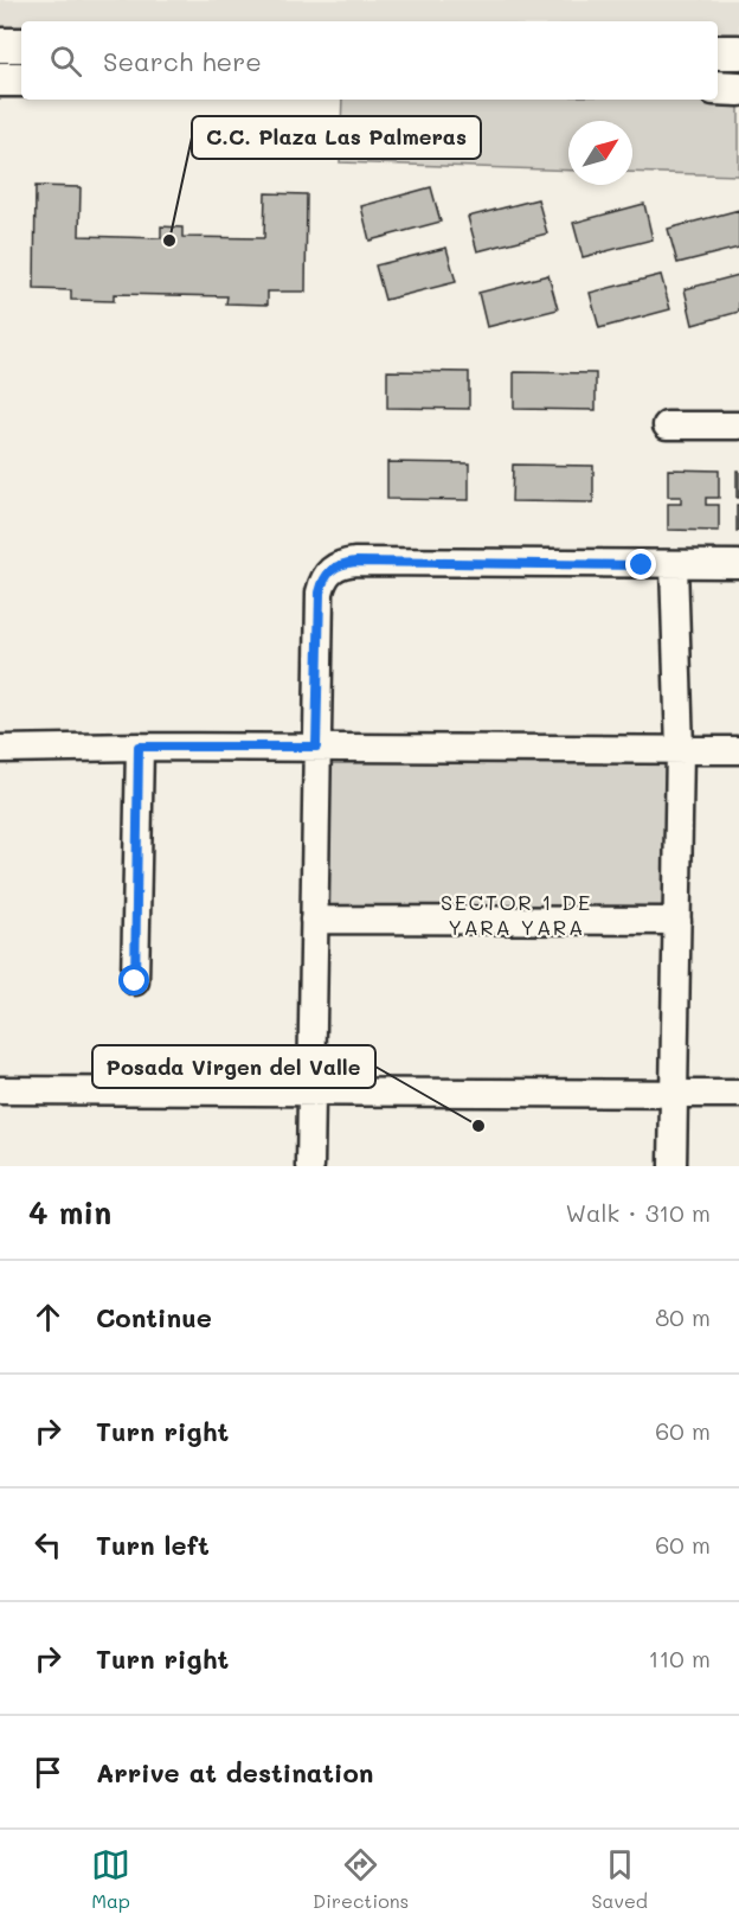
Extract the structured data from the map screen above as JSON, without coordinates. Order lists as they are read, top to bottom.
{
  "districts": ["SECTOR 1 DE YARA YARA"],
  "places": ["C.C. Plaza Las Palmeras", "Posada Virgen del Valle"],
  "north": "top right",
  "page": {
    "search": "Search here",
    "heading": ["4 min", "Walk · 310 m"],
    "list": [
      ["Continue", "80 m"],
      ["Turn right", "60 m"],
      ["Turn left", "60 m"],
      ["Turn right", "110 m"],
      "Arrive at destination"
    ],
    "nav": ["Map", "Directions", "Saved"]
  }
}
